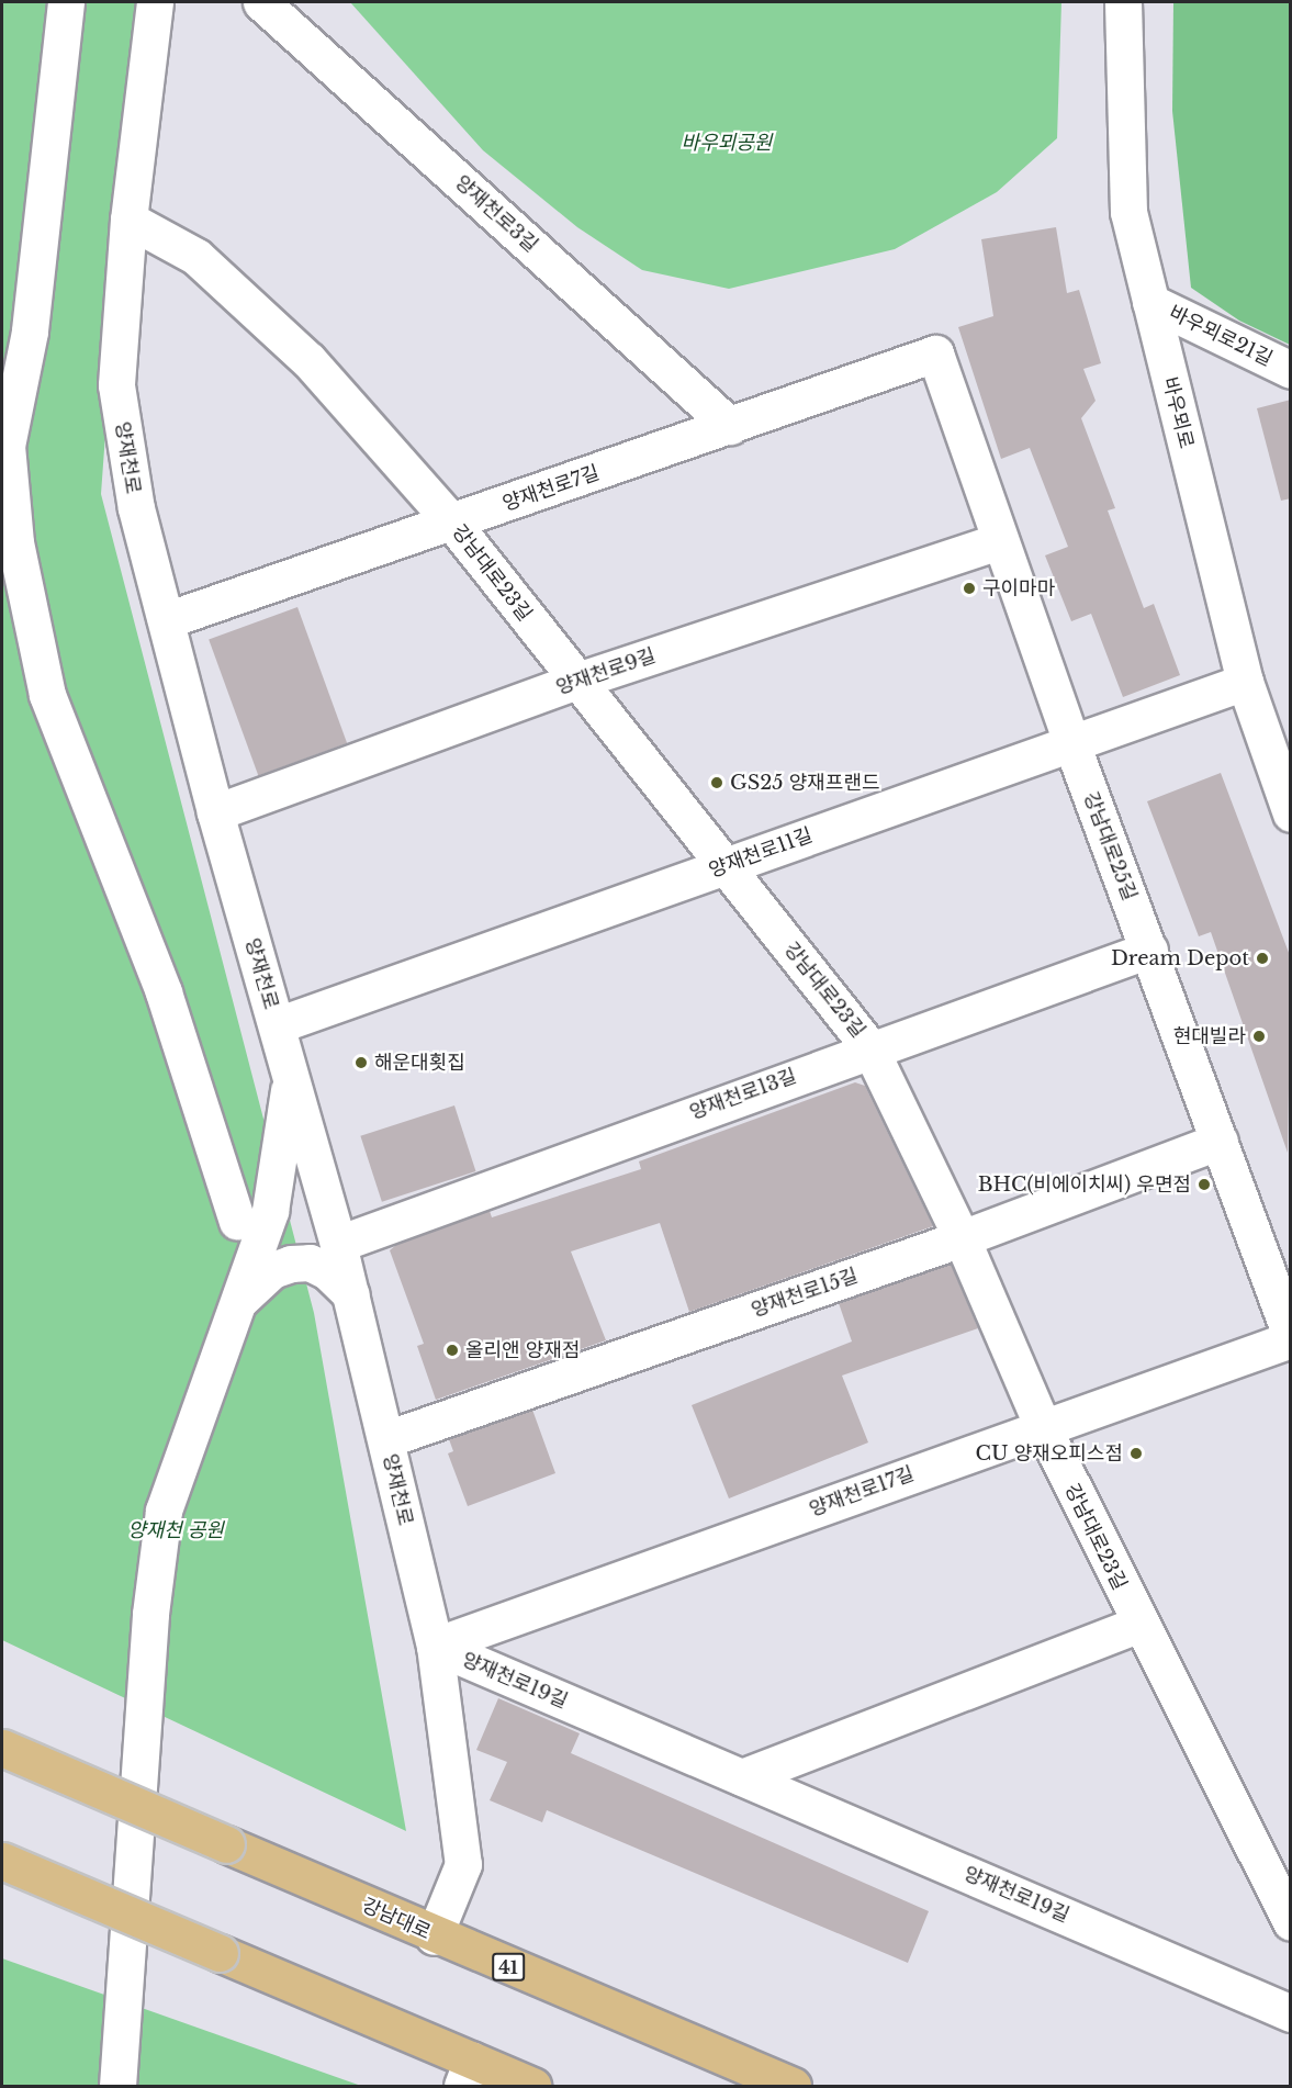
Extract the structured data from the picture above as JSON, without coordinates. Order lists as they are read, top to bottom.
{
  "streets": {
    "main road": ["강남대로", "41"],
    "street": [
      "양재천로3길",
      "바우뫼로21길",
      "바우뫼로",
      "양재천로",
      "양재천로7길",
      "강남대로23길",
      "양재천로9길",
      "강남대로25길",
      "양재천로11길",
      "양재천로13길",
      "양재천로15길",
      "양재천로17길",
      "양재천로19길"
    ]
  },
  "crossings": [
    ["양재천로3길", "양재천로7길"],
    ["바우뫼로21길", "바우뫼로"],
    ["바우뫼로", "양재천로11길"],
    ["양재천로", "양재천로7길"],
    ["양재천로", "강남대로23길"],
    ["양재천로", "양재천로9길"],
    ["양재천로", "양재천로11길"],
    ["양재천로", "양재천로13길"],
    ["양재천로", "양재천로15길"],
    ["양재천로", "양재천로17길"],
    ["양재천로", "양재천로19길"],
    ["양재천로", "강남대로"],
    ["양재천로7길", "강남대로23길"],
    ["양재천로7길", "강남대로25길"],
    ["강남대로23길", "양재천로9길"],
    ["강남대로23길", "양재천로11길"],
    ["강남대로23길", "양재천로13길"],
    ["강남대로23길", "양재천로15길"],
    ["강남대로23길", "양재천로17길"],
    ["양재천로9길", "강남대로25길"],
    ["강남대로25길", "양재천로11길"],
    ["강남대로25길", "양재천로13길"],
    ["강남대로25길", "양재천로15길"],
    ["강남대로25길", "양재천로17길"],
    ["양재천로17길", "양재천로19길"]
  ],
  "parks": ["바우뫼공원", "양재천 공원"],
  "places": [
    "구이마마",
    "GS25 양재프랜드",
    "Dream Depot",
    "현대빌라",
    "해운대횟집",
    "BHC(비에이치씨) 우면점",
    "올리앤 양재점",
    "CU 양재오피스점"
  ]
}
